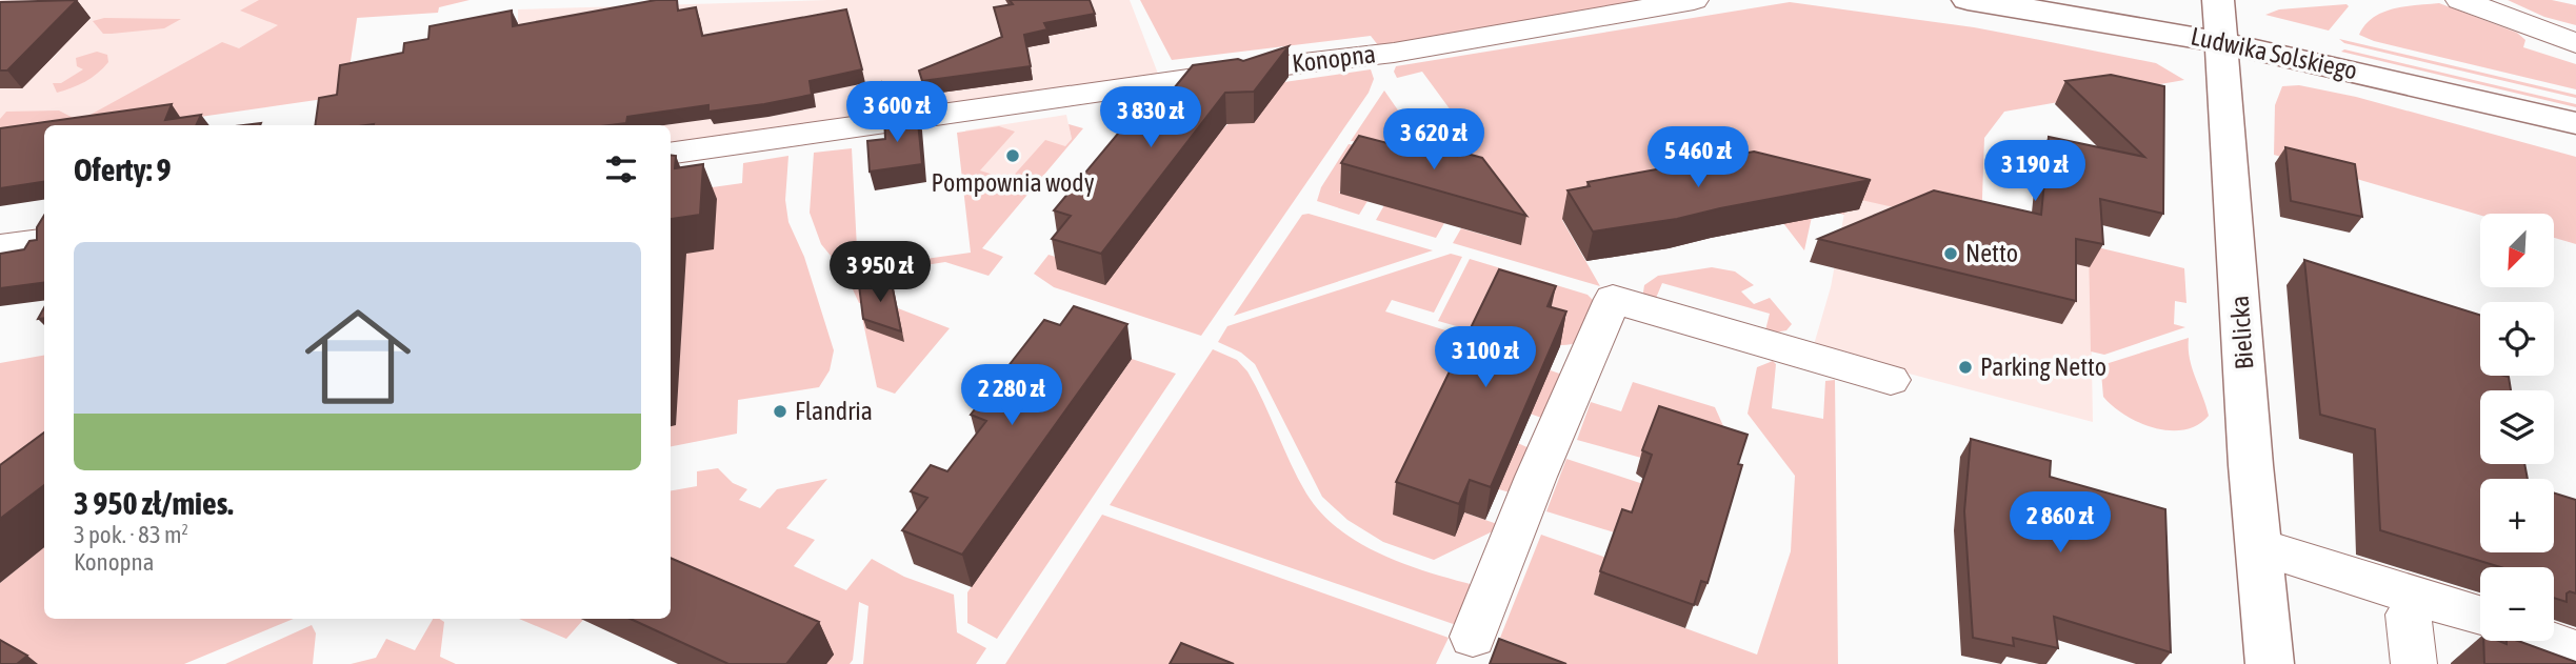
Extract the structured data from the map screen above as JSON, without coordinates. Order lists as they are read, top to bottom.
{
  "streets": {
    "street": ["Ludwika Solskiego", "Konopna", "Bielicka"]
  },
  "crossings": [
    ["Ludwika Solskiego", "Bielicka"]
  ],
  "places": [
    "Pompownia wody",
    "Netto",
    "Parking Netto",
    "Flandria"
  ],
  "north": "bottom left",
  "page": {
    "price": [
      "3 600 zł",
      "3 830 zł",
      "3 620 zł",
      "5 460 zł",
      "3 190 zł",
      "3 950 zł",
      "3 100 zł",
      "2 280 zł",
      "2 860 zł"
    ],
    "heading": "Oferty: 9",
    "map_buttons": ["+", "−"],
    "list": [
      {
        "name": "3 950 zł/mies.",
        "note": "3 pok. · 83 m² · Konopna"
      }
    ]
  }
}
